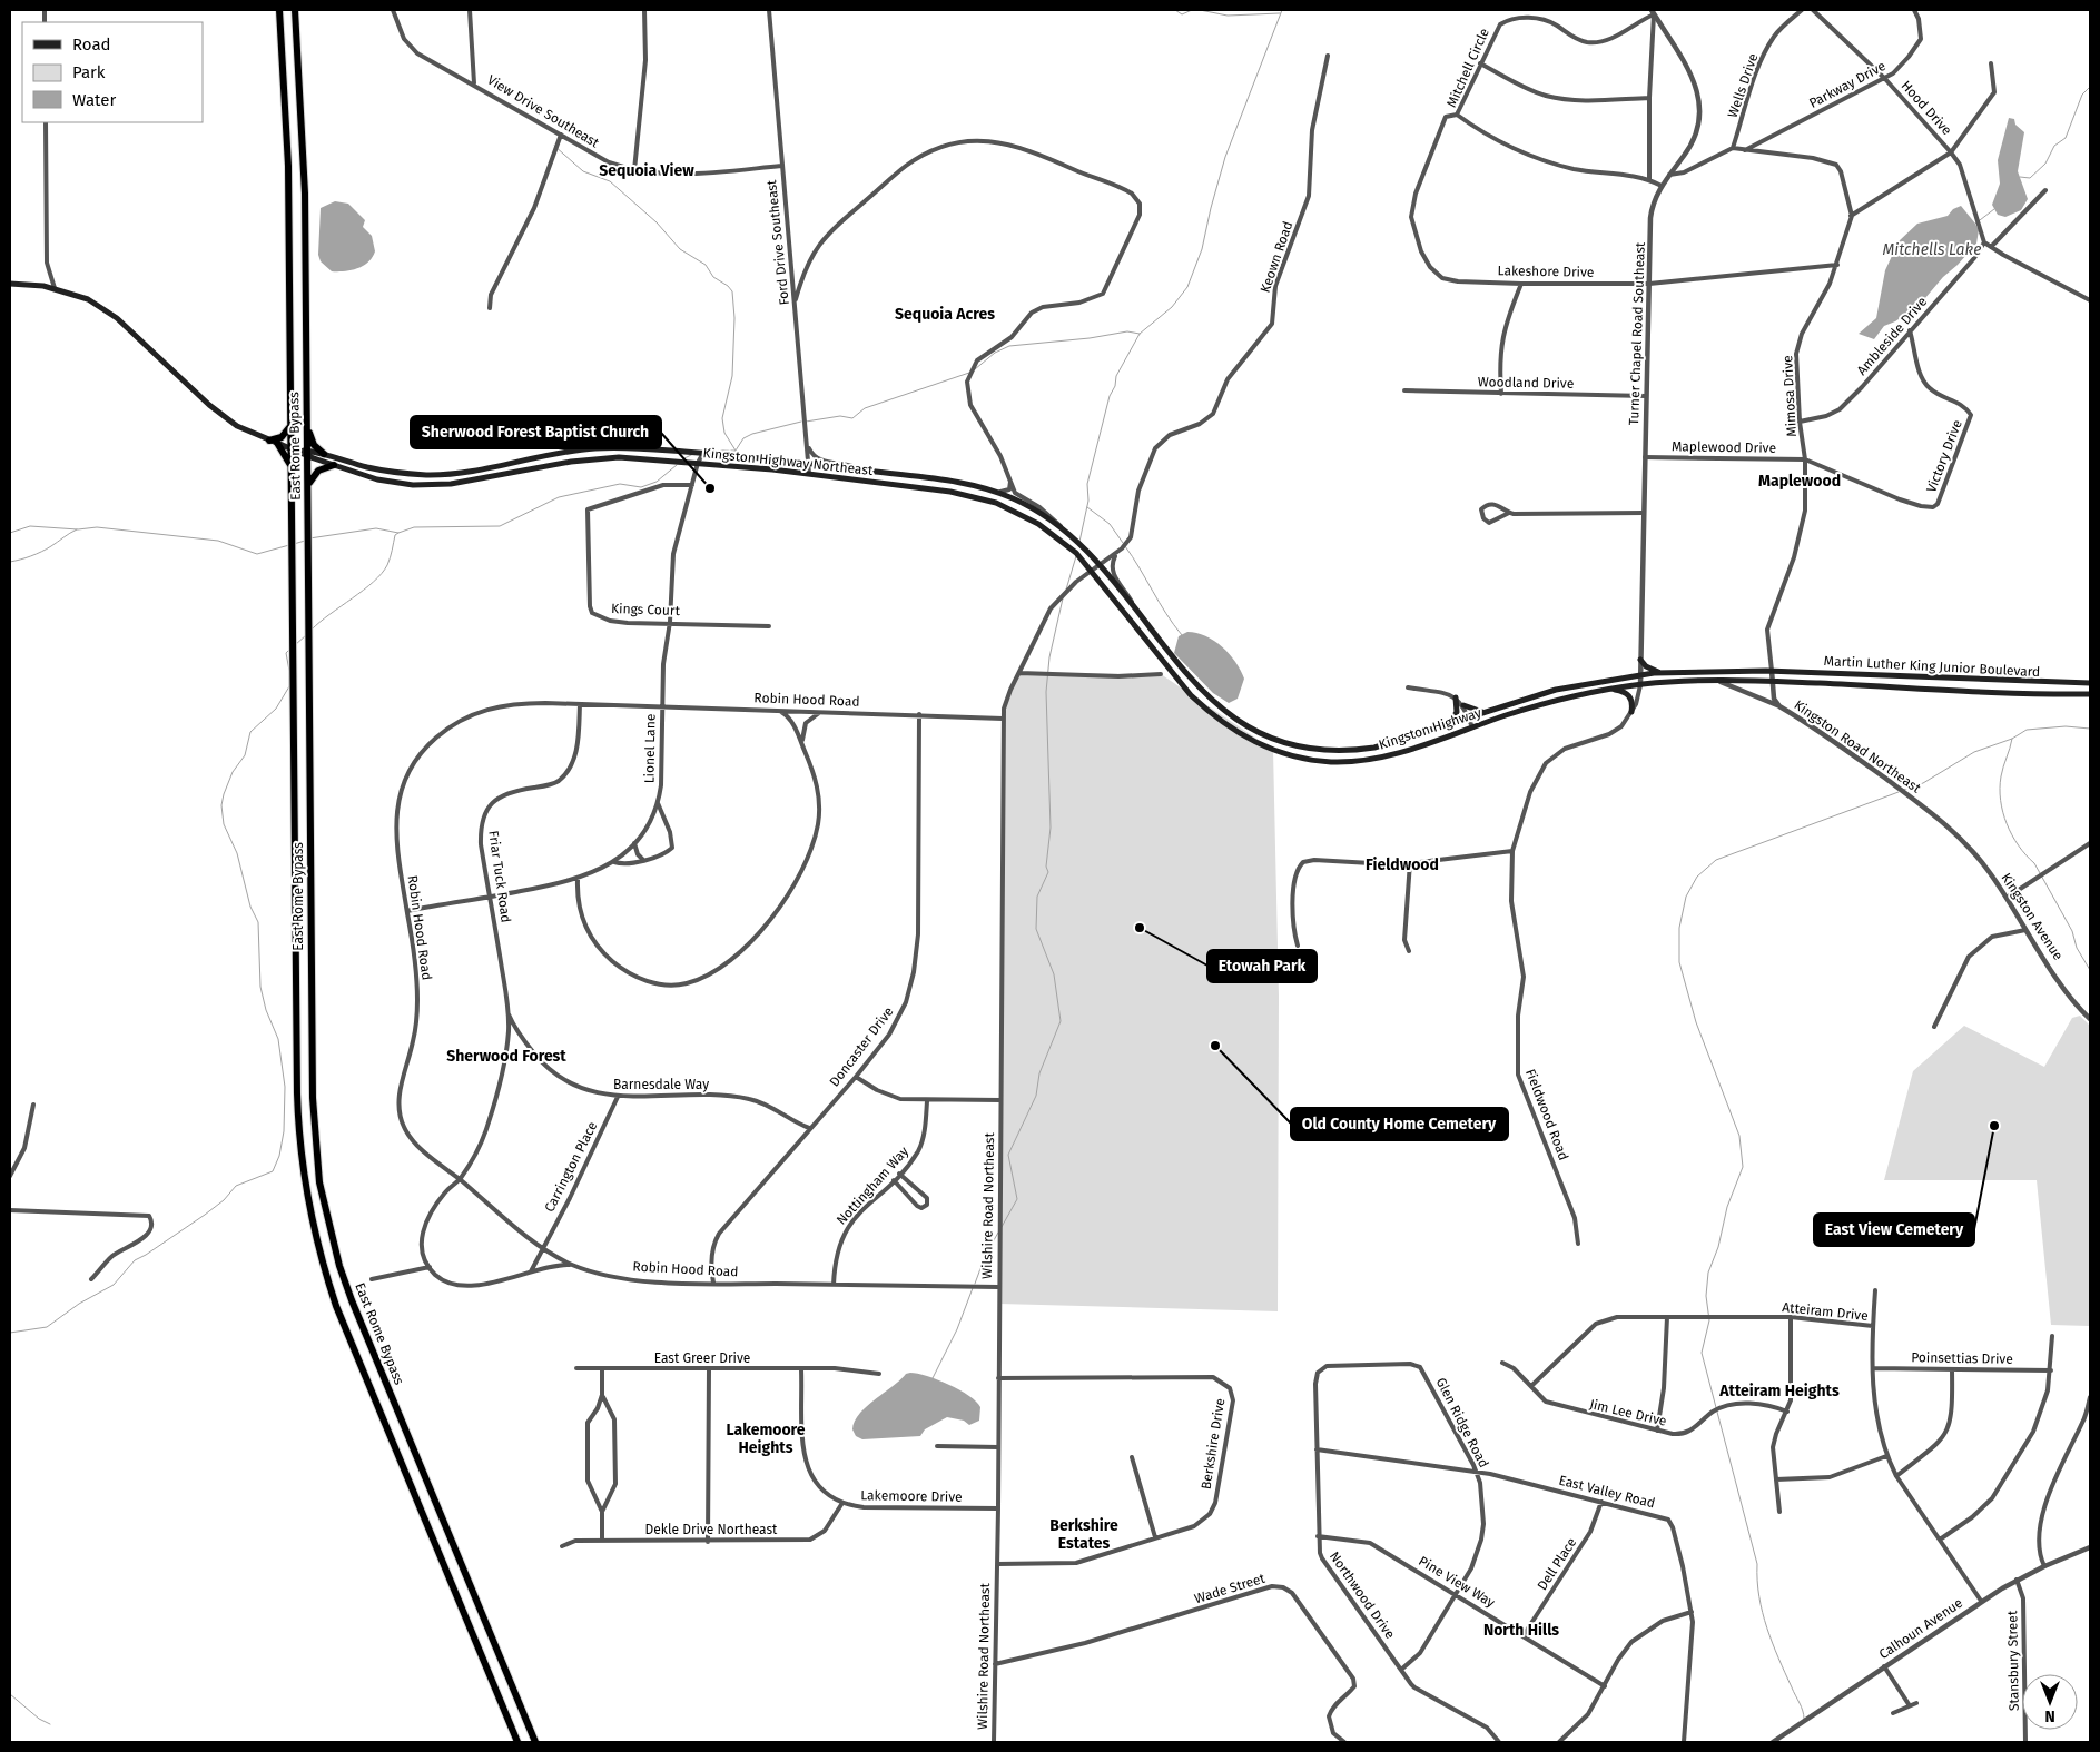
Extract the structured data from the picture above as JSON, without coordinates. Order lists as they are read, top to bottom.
{
  "streets": {
    "highway": ["East Rome Bypass"],
    "main road": ["Kingston Highway Northeast", "Martin Luther King Junior Boulevard", "Kingston Highway"],
    "street": [
      "Mitchell Circle",
      "Parkway Drive",
      "Wells Drive",
      "Hood Drive",
      "View Drive Southeast",
      "Ford Drive Southeast",
      "Keown Road",
      "Lakeshore Drive",
      "Turner Chapel Road Southeast",
      "Ambleside Drive",
      "Woodland Drive",
      "Mimosa Drive",
      "Maplewood Drive",
      "Victory Drive",
      "Kings Court",
      "Robin Hood Road",
      "Kingston Road Northeast",
      "Lionel Lane",
      "Friar Tuck Road",
      "Kingston Avenue",
      "Doncaster Drive",
      "Barnesdale Way",
      "Fieldwood Road",
      "Carrington Place",
      "Nottingham Way",
      "Wilshire Road Northeast",
      "Atteiram Drive",
      "East Greer Drive",
      "Poinsettias Drive",
      "Jim Lee Drive",
      "Glen Ridge Road",
      "Berkshire Drive",
      "East Valley Road",
      "Lakemoore Drive",
      "Dekle Drive Northeast",
      "Dell Place",
      "Pine View Way",
      "Wade Street",
      "Northwood Drive",
      "Calhoun Avenue",
      "Stansbury Street"
    ]
  },
  "crossings": [
    ["Mitchell Circle", "Lakeshore Drive"],
    ["Mitchell Circle", "Turner Chapel Road Southeast"],
    ["Parkway Drive", "Hood Drive"],
    ["Parkway Drive", "Mimosa Drive"],
    ["Wells Drive", "Mimosa Drive"],
    ["View Drive Southeast", "Ford Drive Southeast"],
    ["Ford Drive Southeast", "Kingston Highway Northeast"],
    ["Ford Drive Southeast", "Kingston Highway"],
    ["Keown Road", "Kingston Highway"],
    ["Keown Road", "Wilshire Road Northeast"],
    ["Lakeshore Drive", "Turner Chapel Road Southeast"],
    ["Lakeshore Drive", "Mimosa Drive"],
    ["Turner Chapel Road Southeast", "Woodland Drive"],
    ["Turner Chapel Road Southeast", "Maplewood Drive"],
    ["Turner Chapel Road Southeast", "Kingston Highway"],
    ["Turner Chapel Road Southeast", "Fieldwood Road"],
    ["Ambleside Drive", "Mimosa Drive"],
    ["Ambleside Drive", "Victory Drive"],
    ["Mimosa Drive", "Maplewood Drive"],
    ["Mimosa Drive", "Martin Luther King Junior Boulevard"],
    ["Mimosa Drive", "Kingston Road Northeast"],
    ["East Rome Bypass", "Kingston Highway Northeast"],
    ["East Rome Bypass", "Kingston Highway"],
    ["Maplewood Drive", "Victory Drive"],
    ["Kingston Highway Northeast", "Kingston Highway"],
    ["Kingston Highway Northeast", "Lionel Lane"],
    ["Kings Court", "Lionel Lane"],
    ["Martin Luther King Junior Boulevard", "Kingston Highway"],
    ["Martin Luther King Junior Boulevard", "Kingston Road Northeast"],
    ["Robin Hood Road", "Lionel Lane"],
    ["Robin Hood Road", "Friar Tuck Road"],
    ["Robin Hood Road", "Doncaster Drive"],
    ["Robin Hood Road", "Carrington Place"],
    ["Robin Hood Road", "Nottingham Way"],
    ["Robin Hood Road", "Wilshire Road Northeast"],
    ["Kingston Highway", "Kingston Road Northeast"],
    ["Kingston Highway", "Lionel Lane"],
    ["Kingston Highway", "Fieldwood Road"],
    ["Kingston Highway", "Wilshire Road Northeast"],
    ["Kingston Road Northeast", "Kingston Avenue"],
    ["Lionel Lane", "Friar Tuck Road"],
    ["Friar Tuck Road", "Barnesdale Way"],
    ["Doncaster Drive", "Barnesdale Way"],
    ["Barnesdale Way", "Carrington Place"],
    ["Wilshire Road Northeast", "Berkshire Drive"],
    ["Wilshire Road Northeast", "Lakemoore Drive"],
    ["Wilshire Road Northeast", "Wade Street"],
    ["Atteiram Drive", "Poinsettias Drive"],
    ["Atteiram Drive", "Jim Lee Drive"],
    ["Atteiram Drive", "Calhoun Avenue"],
    ["East Greer Drive", "Lakemoore Drive"],
    ["Glen Ridge Road", "East Valley Road"],
    ["Glen Ridge Road", "Pine View Way"],
    ["Glen Ridge Road", "Northwood Drive"],
    ["East Valley Road", "Dell Place"],
    ["East Valley Road", "Northwood Drive"],
    ["Lakemoore Drive", "Dekle Drive Northeast"],
    ["Dell Place", "Pine View Way"],
    ["Pine View Way", "Northwood Drive"],
    ["Calhoun Avenue", "Stansbury Street"]
  ],
  "districts": [
    "Sequoia View",
    "Sequoia Acres",
    "Maplewood",
    "Fieldwood",
    "Sherwood Forest",
    "Atteiram Heights",
    "Lakemoore Heights",
    "Berkshire Estates",
    "North Hills"
  ],
  "water": ["Mitchells Lake"],
  "places": [
    "Sherwood Forest Baptist Church",
    "Etowah Park",
    "Old County Home Cemetery",
    "East View Cemetery"
  ],
  "legend": ["Road", "Park", "Water"],
  "north": "bottom"
}
